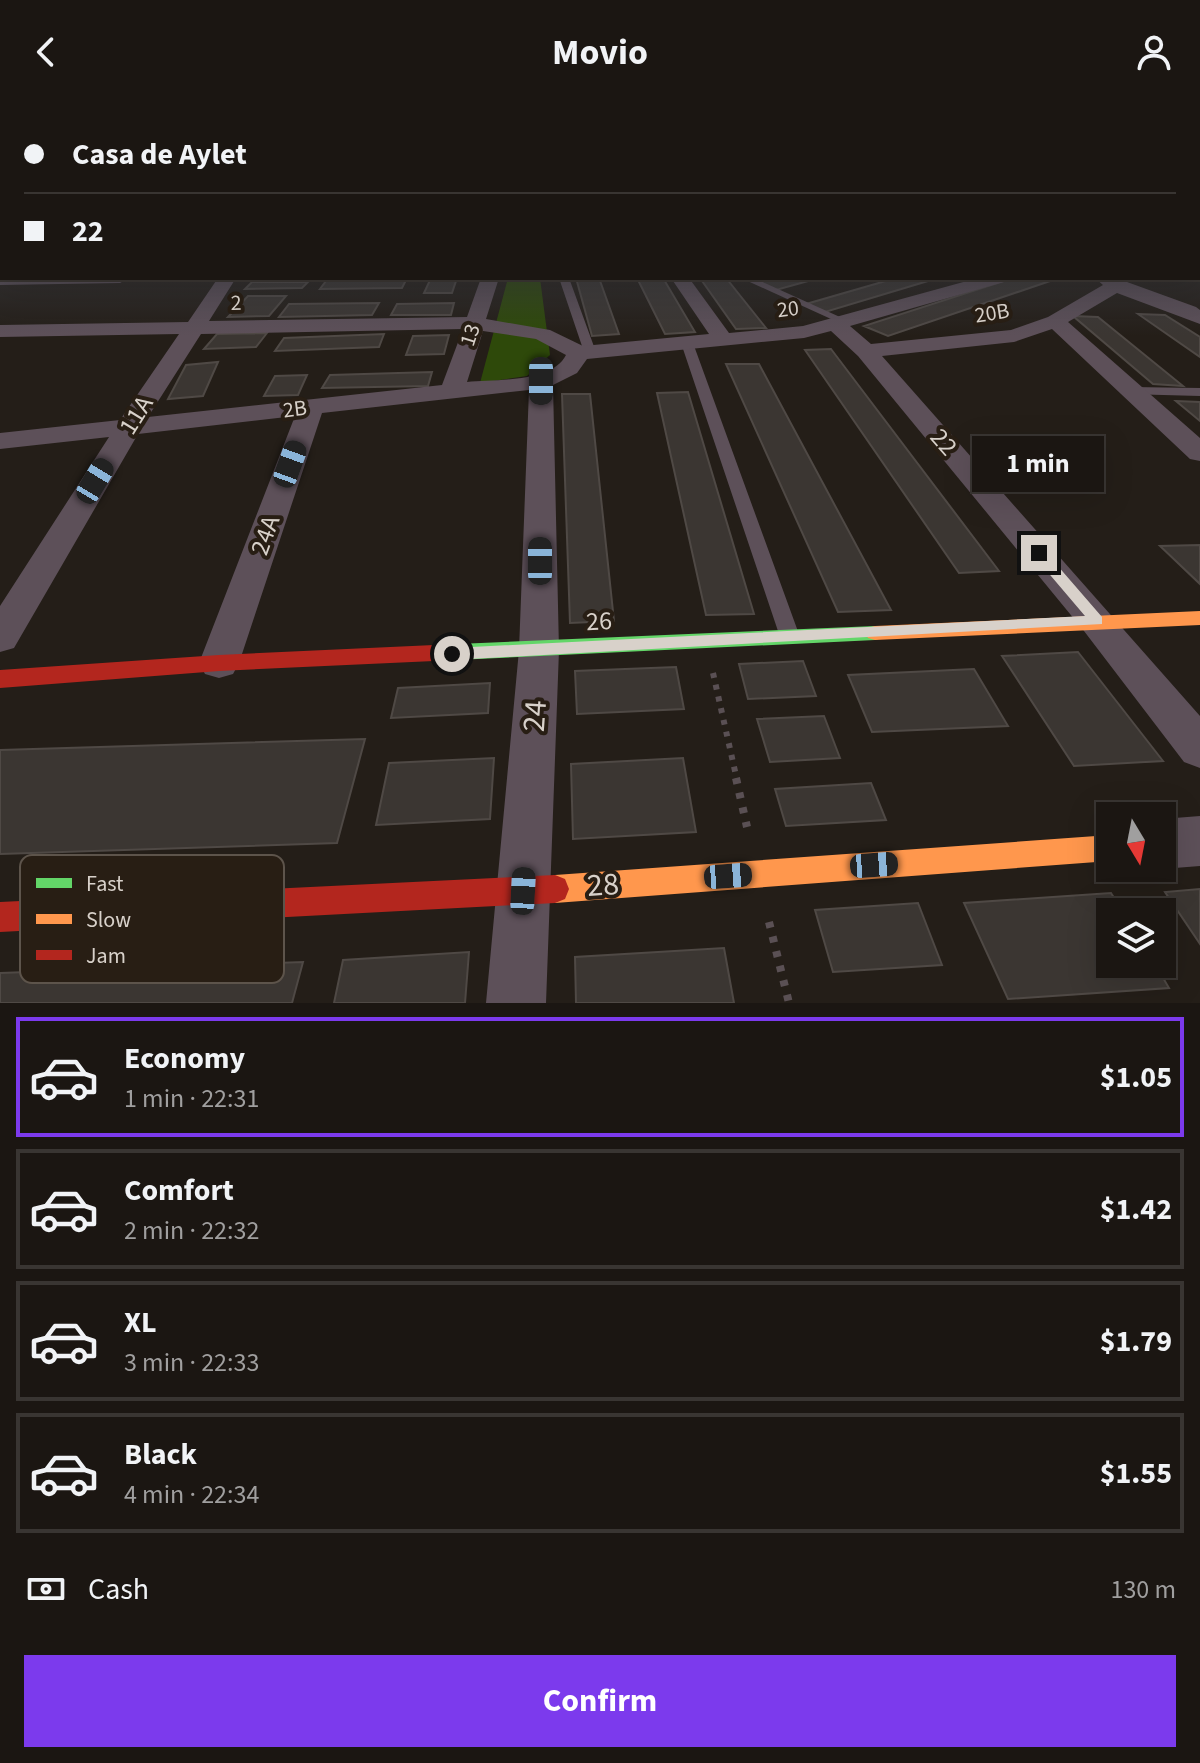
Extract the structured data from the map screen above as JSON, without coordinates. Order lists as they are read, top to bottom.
{
  "streets": {
    "street": [
      "2",
      "20",
      "20B",
      "13",
      "2B",
      "11A",
      "22",
      "24A",
      "26",
      "24",
      "28"
    ]
  },
  "crossings": [
    ["2", "20"],
    ["2", "13"],
    ["2", "2B"],
    ["2", "11A"],
    ["20", "2B"],
    ["20", "22"],
    ["20B", "22"],
    ["13", "2B"],
    ["2B", "11A"],
    ["2B", "24A"],
    ["2B", "24"],
    ["22", "26"],
    ["24A", "26"],
    ["26", "24"],
    ["24", "28"]
  ],
  "legend": ["Fast", "Slow", "Jam"],
  "north": "bottom",
  "page": {
    "header": "Movio",
    "banner": ["Casa de Aylet", "22"],
    "bubble": "1 min",
    "list": [
      {
        "name": "Economy",
        "note": "1 min · 22:31",
        "value": "$1.05"
      },
      {
        "name": "Comfort",
        "note": "2 min · 22:32",
        "value": "$1.42"
      },
      {
        "name": "XL",
        "note": "3 min · 22:33",
        "value": "$1.79"
      },
      {
        "name": "Black",
        "note": "4 min · 22:34",
        "value": "$1.55"
      }
    ],
    "pay": ["Cash", "130 m"],
    "buttons": "Confirm"
  }
}
